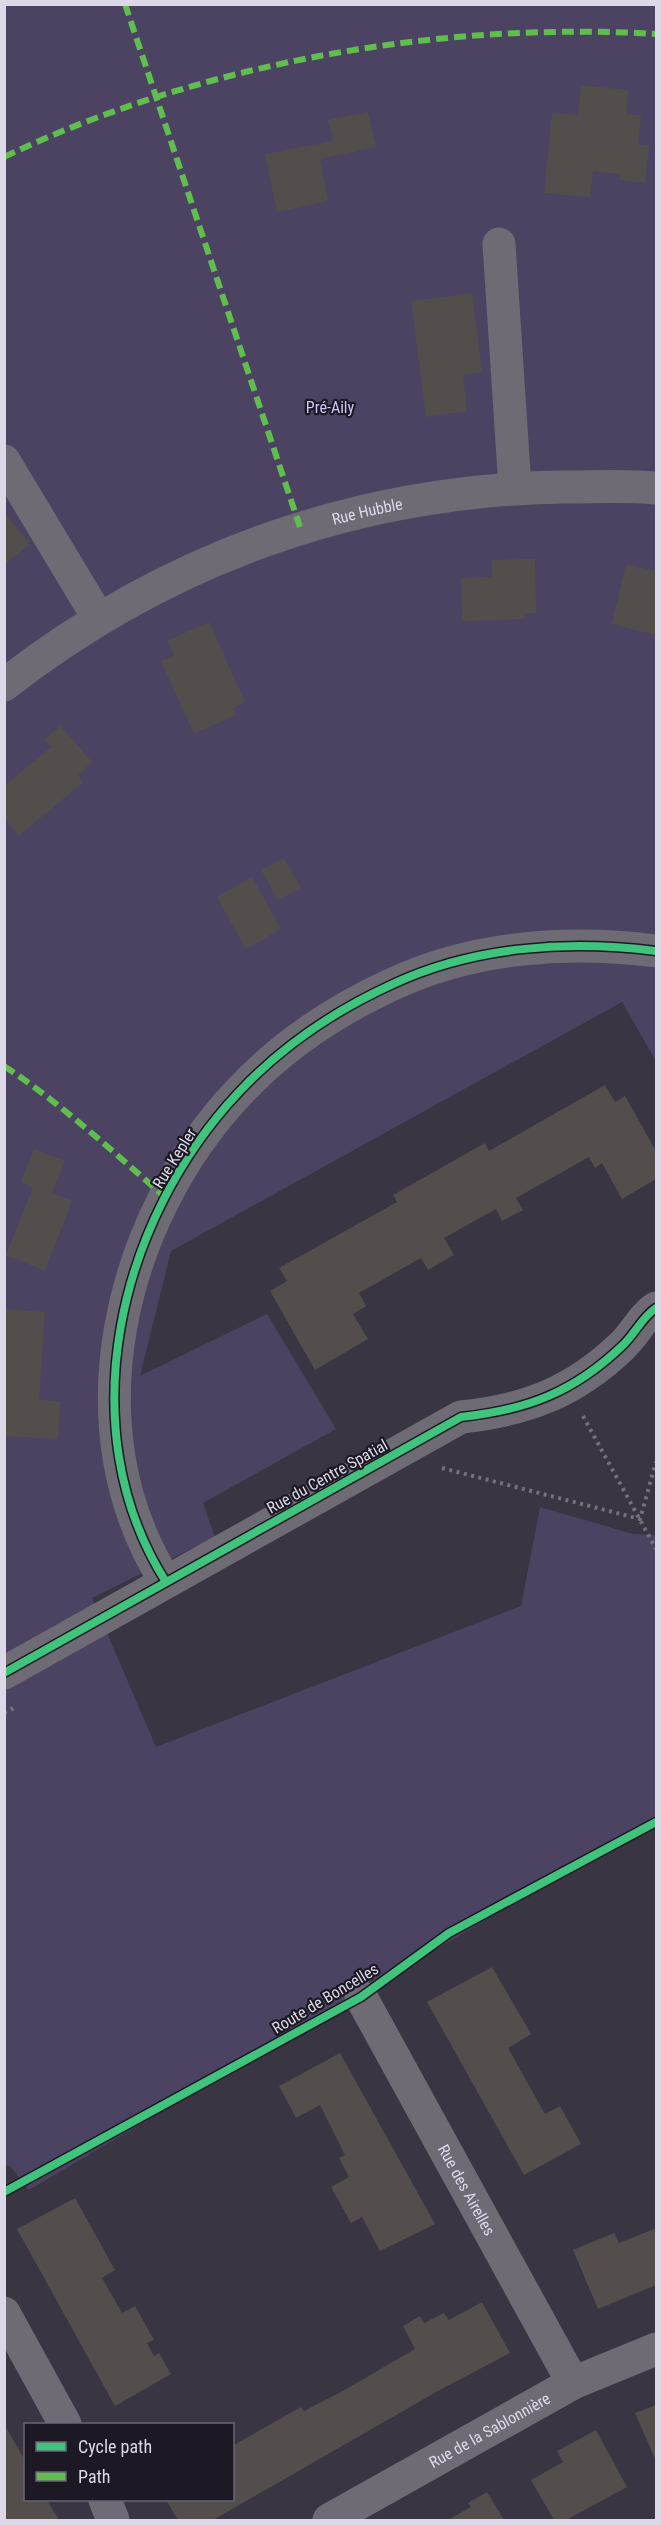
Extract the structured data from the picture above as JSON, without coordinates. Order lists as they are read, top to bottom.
{
  "streets": {
    "street": [
      "Rue Hubble",
      "Rue Kepler",
      "Rue du Centre Spatial",
      "Rue des Airelles",
      "Rue de la Sablonnière"
    ],
    "cycle path": ["Route de Boncelles"]
  },
  "crossings": [
    ["Rue Kepler", "Rue du Centre Spatial"],
    ["Rue des Airelles", "Rue de la Sablonnière"]
  ],
  "parks": ["Pré-Aily"],
  "legend": ["Cycle path", "Path"]
}
